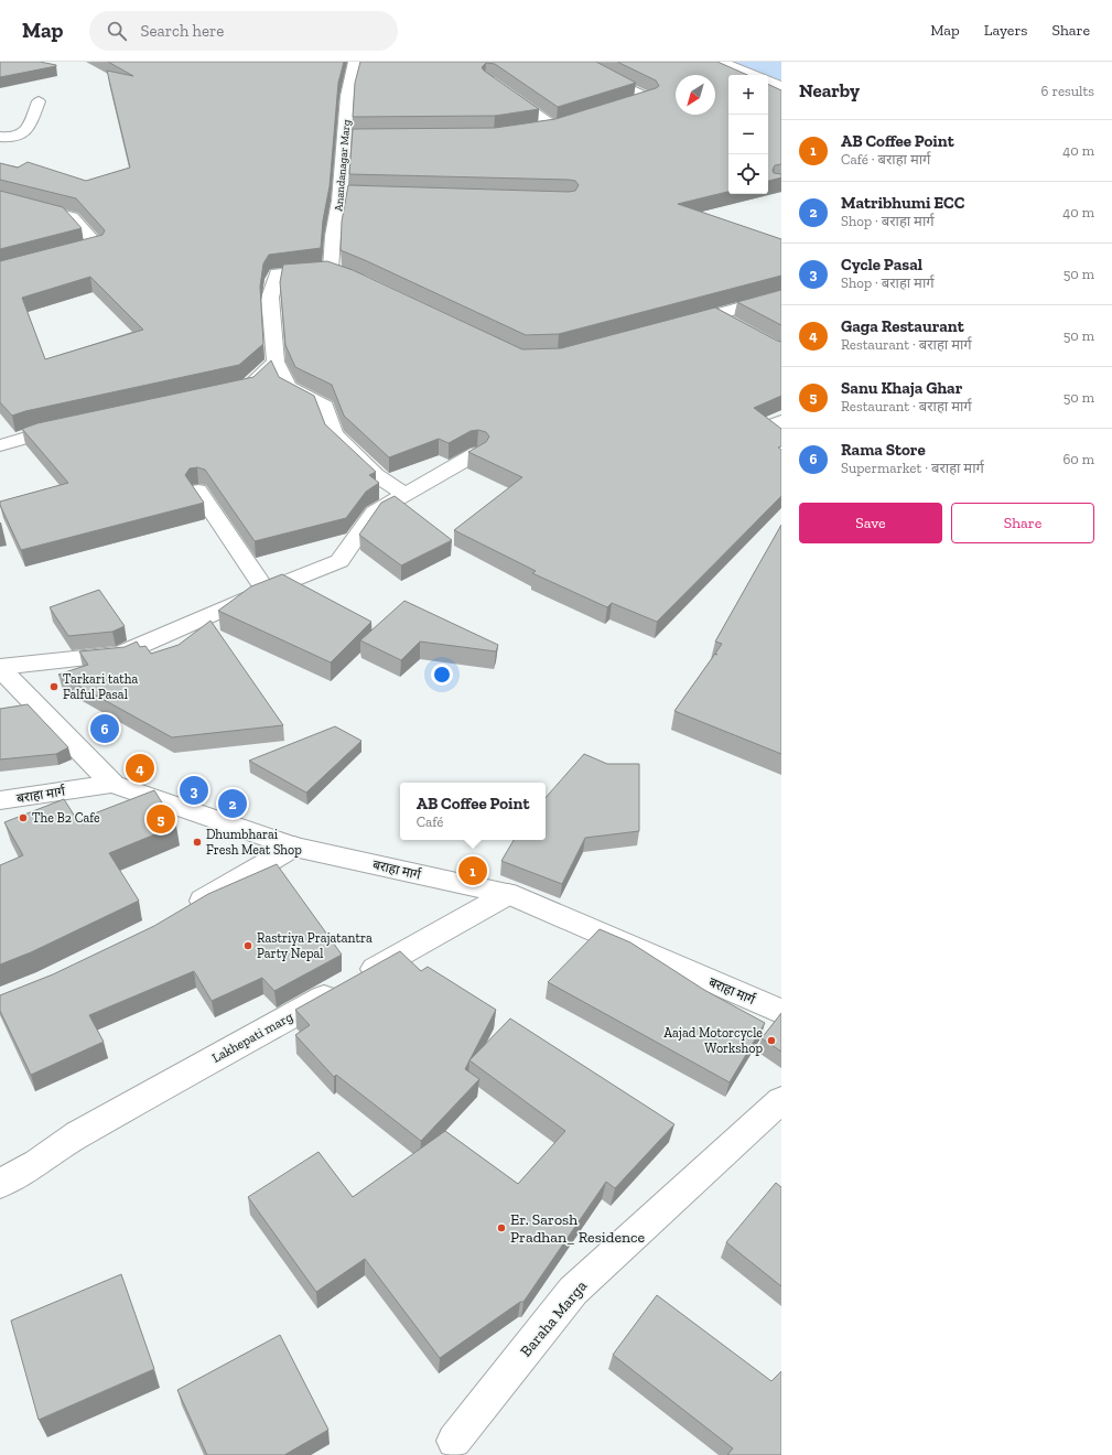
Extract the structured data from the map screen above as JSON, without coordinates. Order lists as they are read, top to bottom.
{
  "streets": {
    "street": [
      "Anandanagar Marg",
      "बराहा मार्ग",
      "Lakhepati marg",
      "Baraha Marga"
    ]
  },
  "crossings": [
    ["बराहा मार्ग", "Lakhepati marg"]
  ],
  "places": [
    "Tarkari tatha Falful Pasal",
    "The B2 Cafe",
    "Dhumbharai Fresh Meat Shop",
    "Rastriya Prajatantra Party Nepal",
    "Aajad Motorcycle Workshop",
    "Er. Sarosh Pradhan_ Residence"
  ],
  "north": "bottom left",
  "page": {
    "header": "Map",
    "search": "Search here",
    "nav": ["Map", "Layers", "Share"],
    "heading": ["Nearby", "6 results"],
    "map_buttons": ["+", "−"],
    "list": [
      {
        "mark": "1",
        "name": "AB Coffee Point",
        "note": "Café · बराहा मार्ग",
        "value": "40 m"
      },
      {
        "mark": "2",
        "name": "Matribhumi ECC",
        "note": "Shop · बराहा मार्ग",
        "value": "40 m"
      },
      {
        "mark": "3",
        "name": "Cycle Pasal",
        "note": "Shop · बराहा मार्ग",
        "value": "50 m"
      },
      {
        "mark": "4",
        "name": "Gaga Restaurant",
        "note": "Restaurant · बराहा मार्ग",
        "value": "50 m"
      },
      {
        "mark": "5",
        "name": "Sanu Khaja Ghar",
        "note": "Restaurant · बराहा मार्ग",
        "value": "50 m"
      },
      {
        "mark": "6",
        "name": "Rama Store",
        "note": "Supermarket · बराहा मार्ग",
        "value": "60 m"
      }
    ],
    "buttons": ["Save", "Share"],
    "pins": [
      "6",
      "4",
      "3",
      "2",
      "5",
      "1"
    ],
    "popup": ["AB Coffee Point", "Café"]
  }
}
